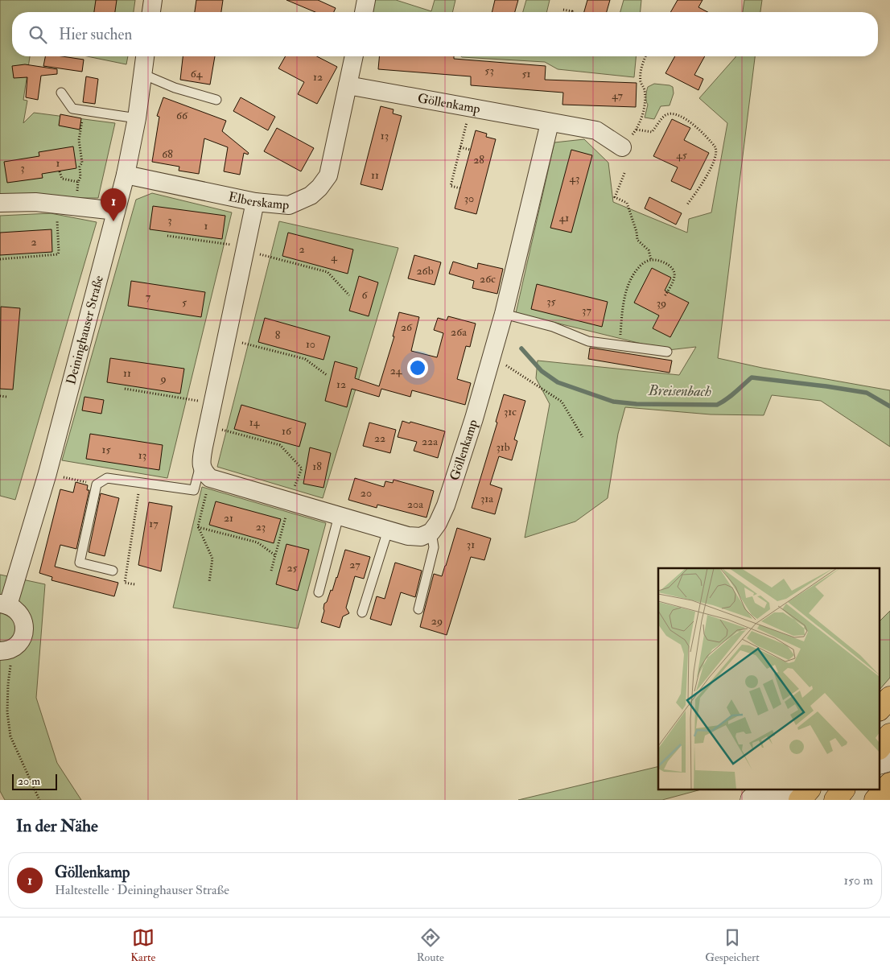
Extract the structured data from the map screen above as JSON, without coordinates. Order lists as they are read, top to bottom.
{
  "streets": {
    "street": ["Göllenkamp", "Elberskamp", "Deininghauser Straße"]
  },
  "crossings": [
    ["Göllenkamp", "Elberskamp"],
    ["Elberskamp", "Deininghauser Straße"]
  ],
  "water": ["Breisenbach"],
  "house_numbers": [
    "53",
    "64",
    "51",
    "12",
    "47",
    "66",
    "13",
    "68",
    "45",
    "28",
    "1",
    "3",
    "11",
    "43",
    "30",
    "41",
    "3",
    "1",
    "2",
    "2",
    "4",
    "26b",
    "26c",
    "6",
    "7",
    "35",
    "5",
    "39",
    "37",
    "26",
    "26a",
    "8",
    "10",
    "24",
    "11",
    "9",
    "12",
    "31c",
    "14",
    "16",
    "22",
    "22a",
    "31b",
    "15",
    "13",
    "18",
    "20",
    "31a",
    "20a",
    "21",
    "17",
    "23",
    "31",
    "27",
    "25",
    "29"
  ],
  "scale_bar": "20 m",
  "page": {
    "search": "Hier suchen",
    "pins": "1",
    "scale": "20 m",
    "heading": "In der Nähe",
    "list": [
      {
        "mark": "1",
        "name": "Göllenkamp",
        "note": "Haltestelle · Deininghauser Straße",
        "value": "150 m"
      }
    ],
    "nav": ["Karte", "Route", "Gespeichert"]
  }
}
